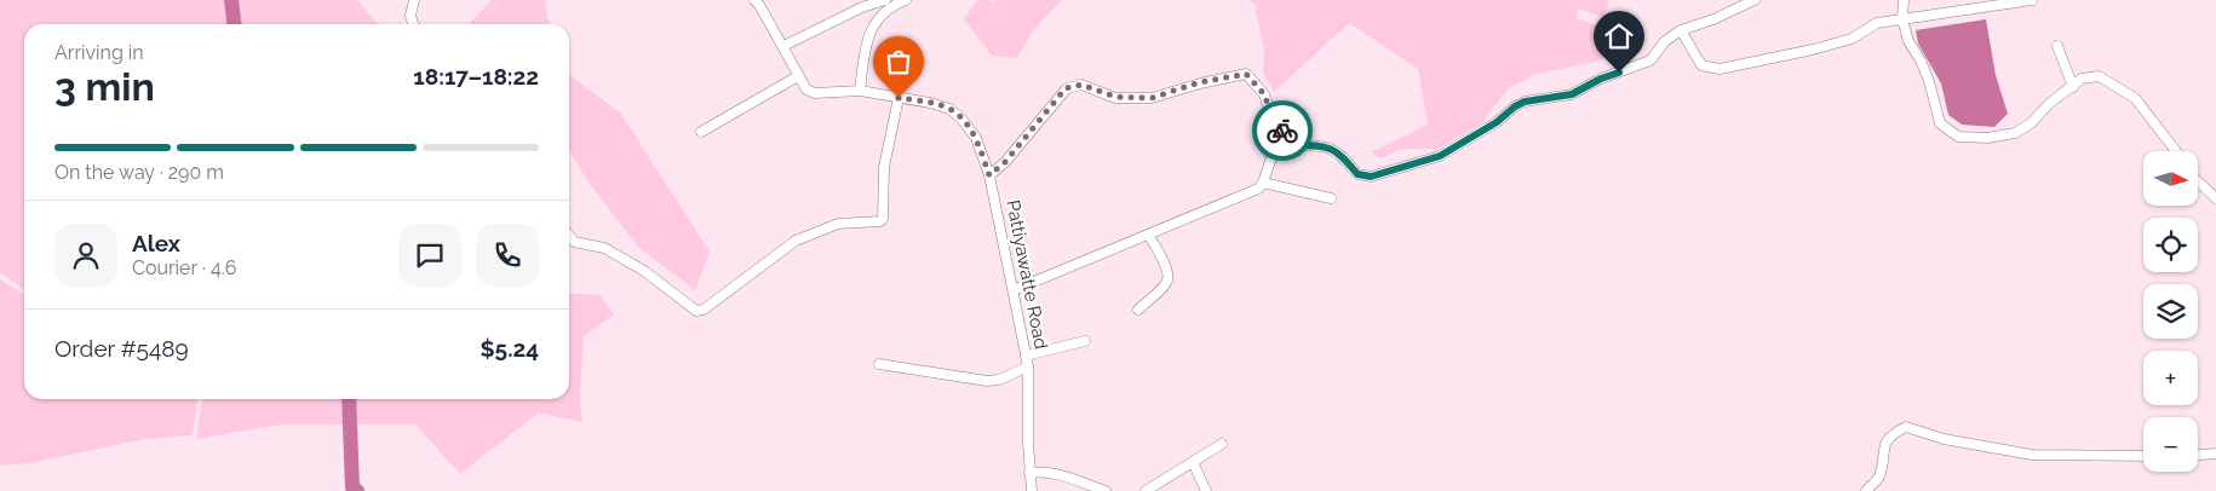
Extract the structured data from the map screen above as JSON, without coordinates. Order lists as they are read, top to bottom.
{
  "streets": {
    "street": ["Pattiyawatte Road"]
  },
  "north": "right",
  "page": {
    "heading": ["3 min", "Arriving in", "18:17–18:22"],
    "panel": [
      "Alex",
      "Courier · 4.6",
      "Order #5489",
      "$5.24"
    ],
    "bar": "On the way · 290 m",
    "map_buttons": ["+", "−"]
  }
}
